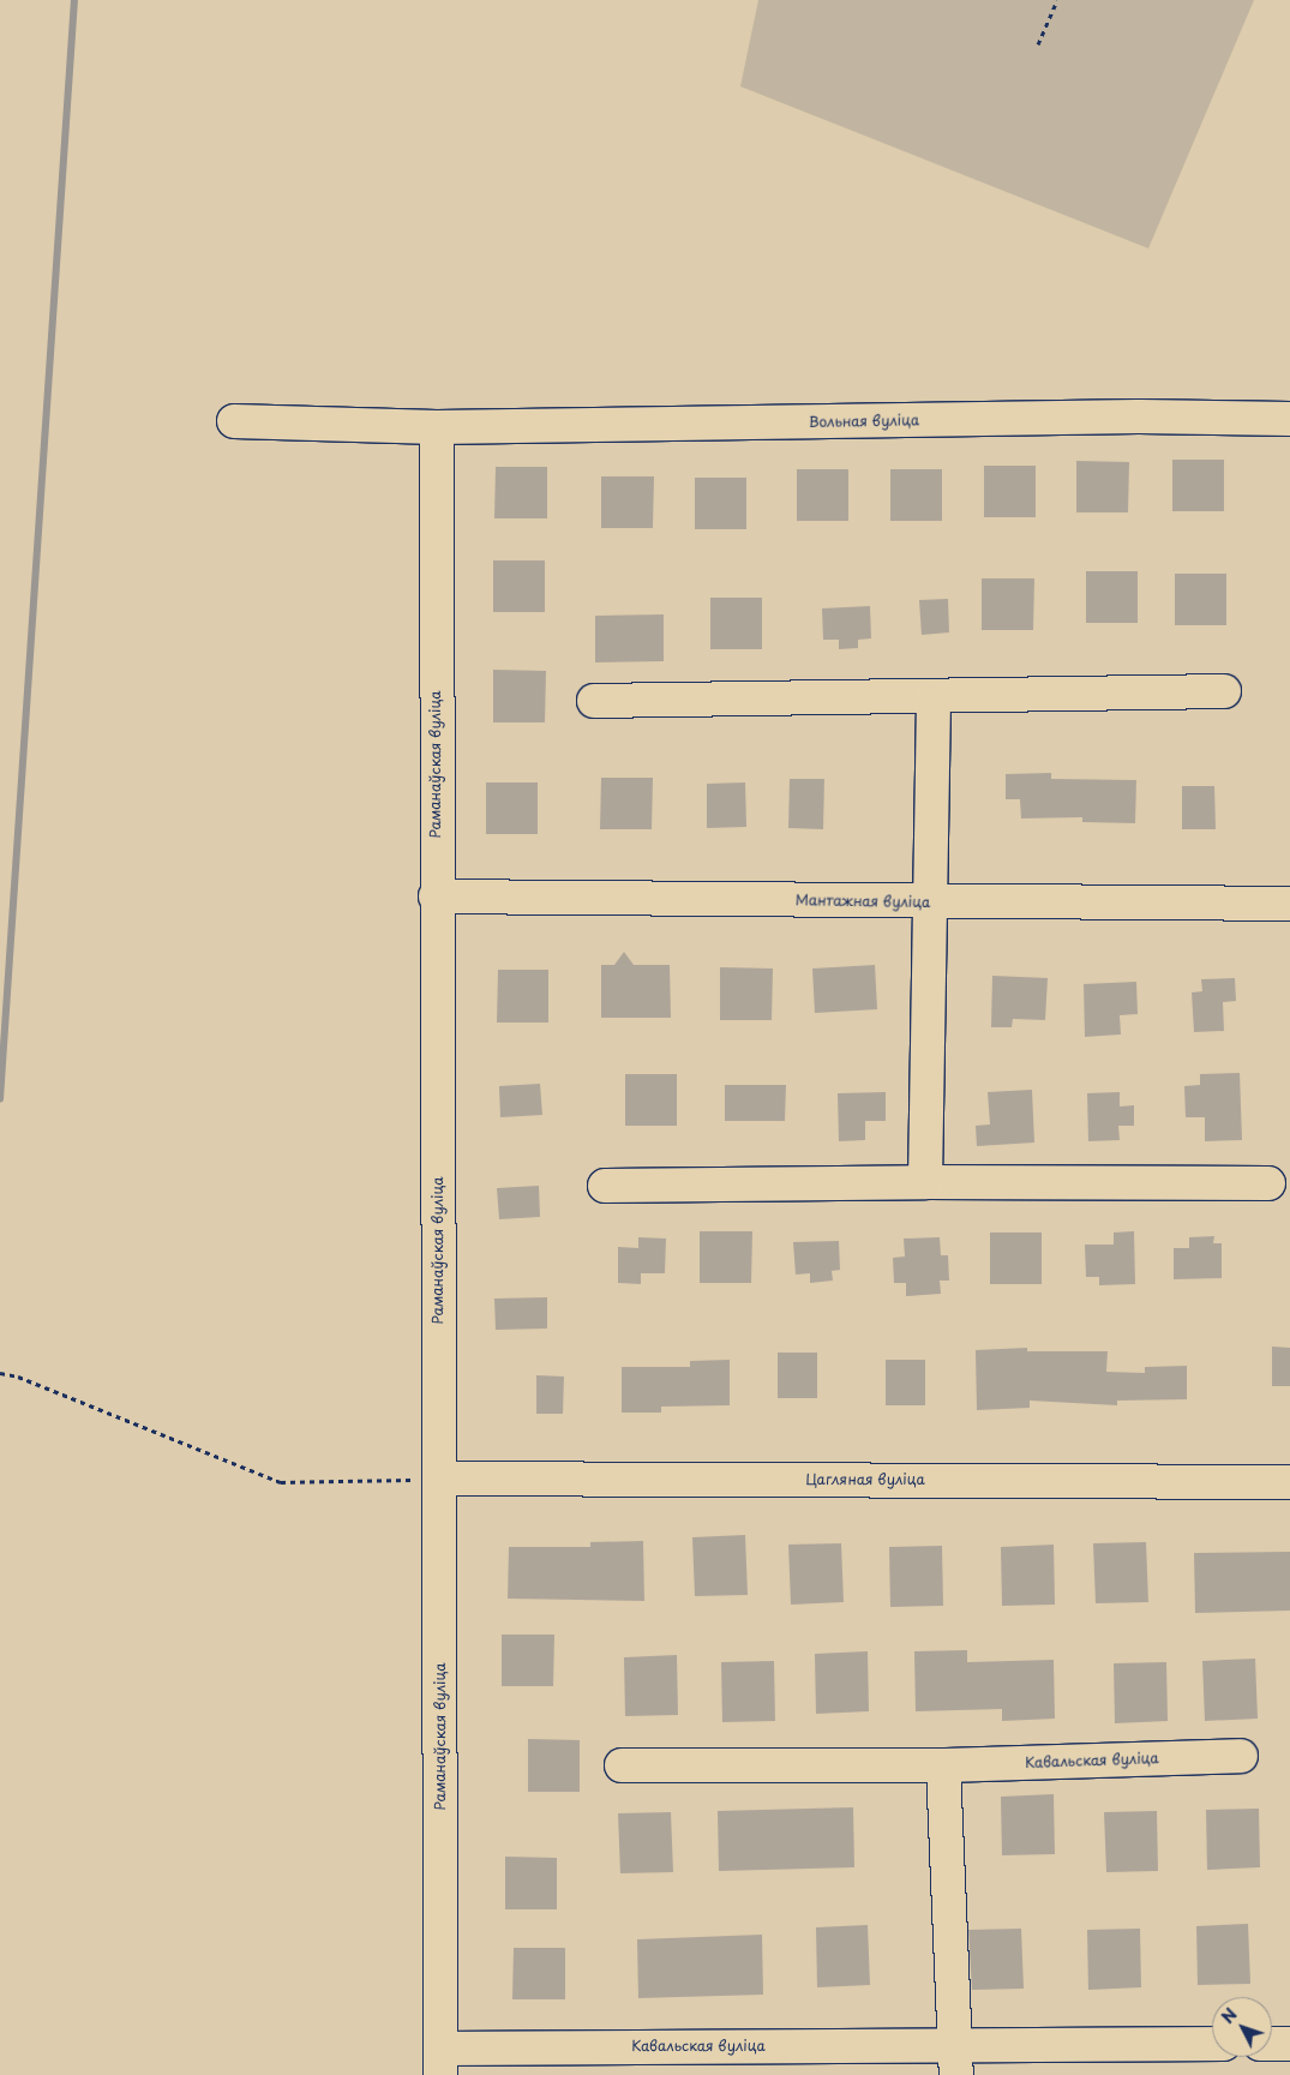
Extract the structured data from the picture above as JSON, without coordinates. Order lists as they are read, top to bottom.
{
  "streets": {
    "street": [
      "Вольная вуліца",
      "Раманаўская вуліца",
      "Мантажная вуліца",
      "Цагляная вуліца",
      "Кавальская вуліца"
    ]
  },
  "crossings": [
    ["Вольная вуліца", "Раманаўская вуліца"],
    ["Раманаўская вуліца", "Мантажная вуліца"],
    ["Раманаўская вуліца", "Цагляная вуліца"],
    ["Раманаўская вуліца", "Кавальская вуліца"]
  ],
  "north": "top left"
}
